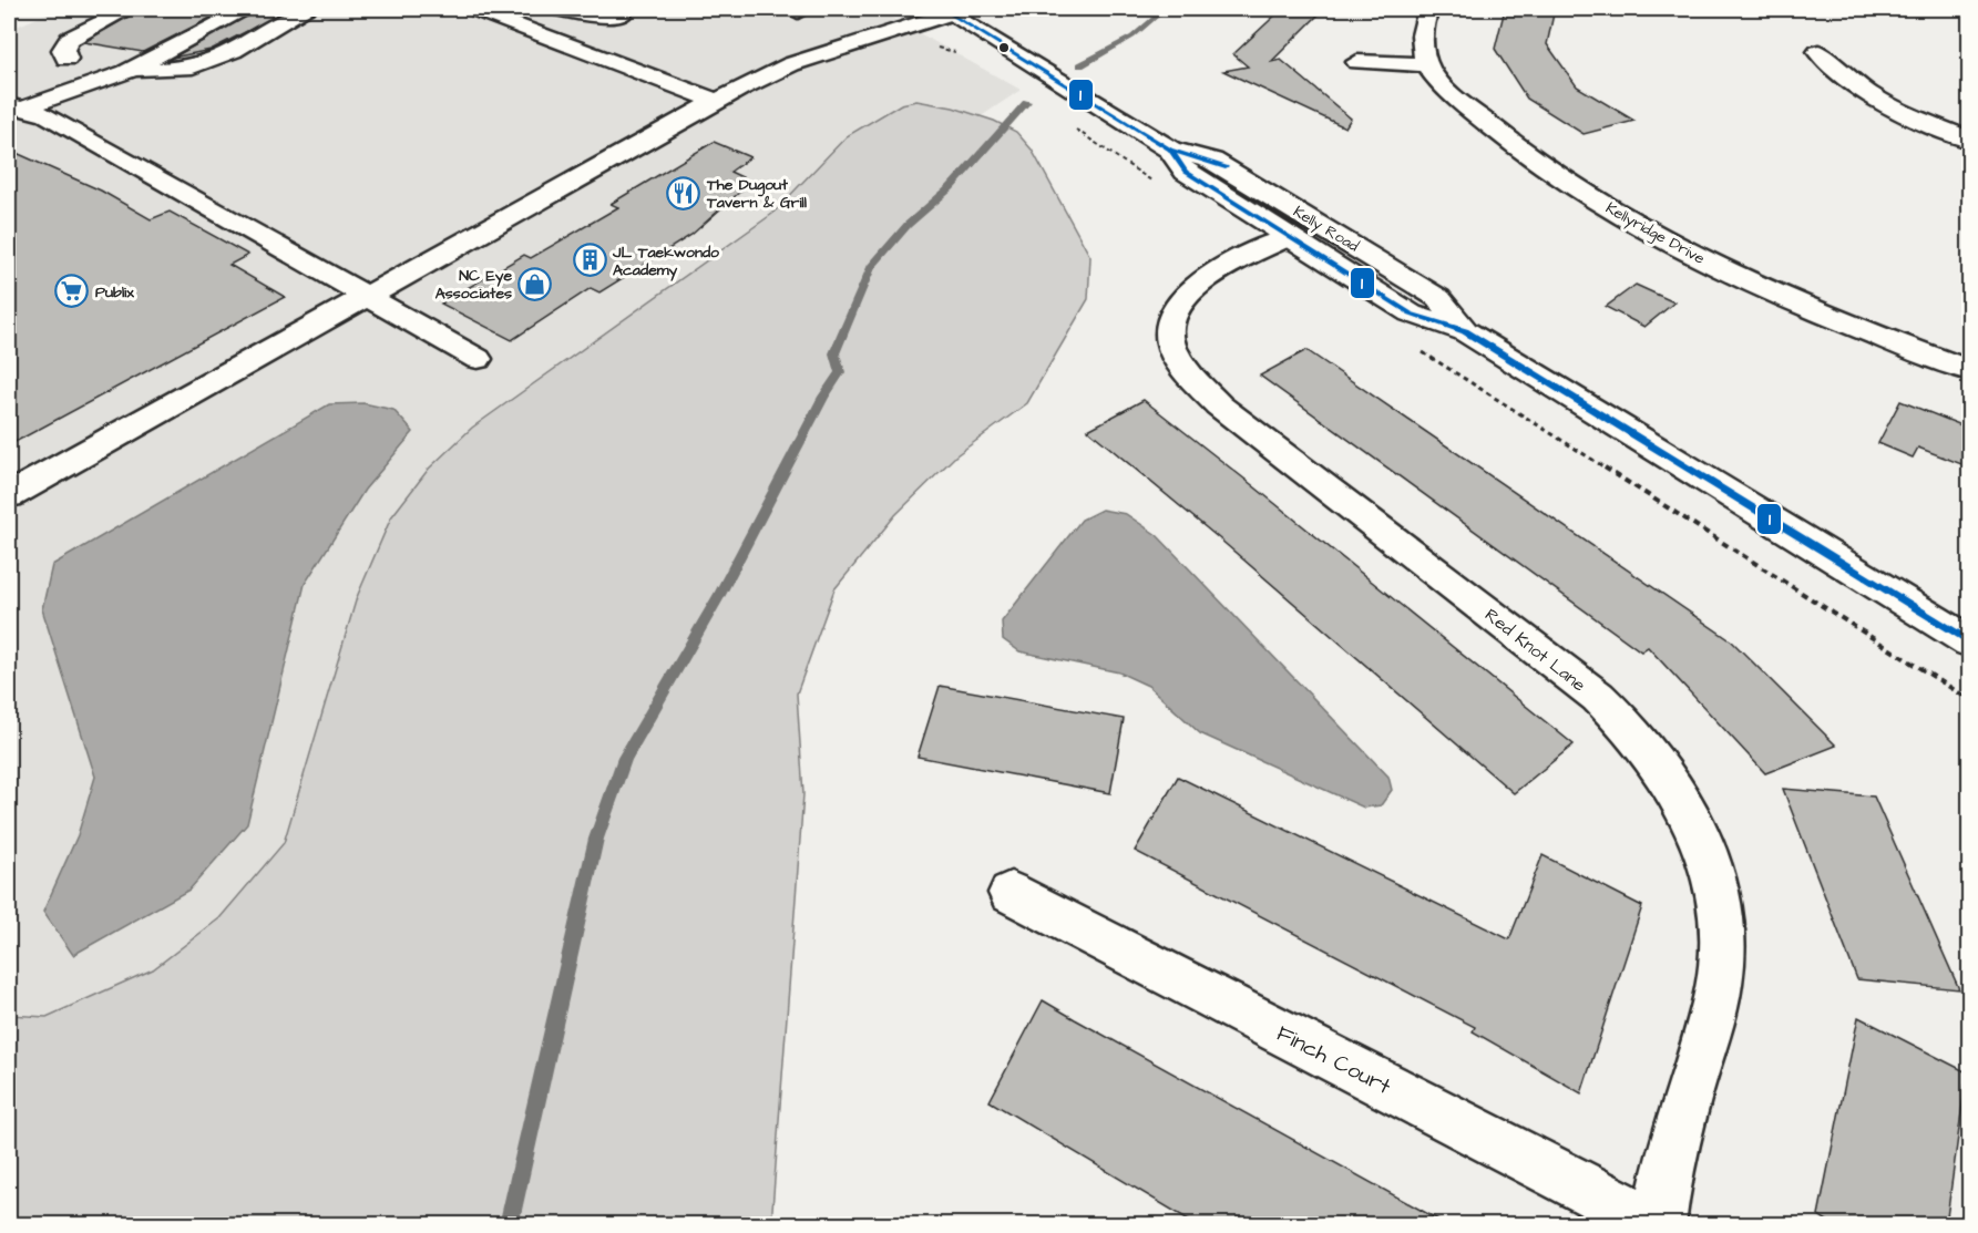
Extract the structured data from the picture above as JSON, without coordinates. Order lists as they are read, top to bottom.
{
  "streets": {
    "street": [
      "Kelly Road",
      "Kellyridge Drive",
      "Red Knot Lane",
      "Finch Court"
    ]
  },
  "crossings": [
    ["Kelly Road", "Red Knot Lane"],
    ["Red Knot Lane", "Finch Court"]
  ],
  "places": {
    "restaurant": ["The Dugout Tavern & Grill"],
    "building": ["JL Taekwondo Academy"],
    "shop": ["NC Eye Associates"],
    "supermarket": ["Publix"]
  },
  "lines": ["transit line 1"]
}
